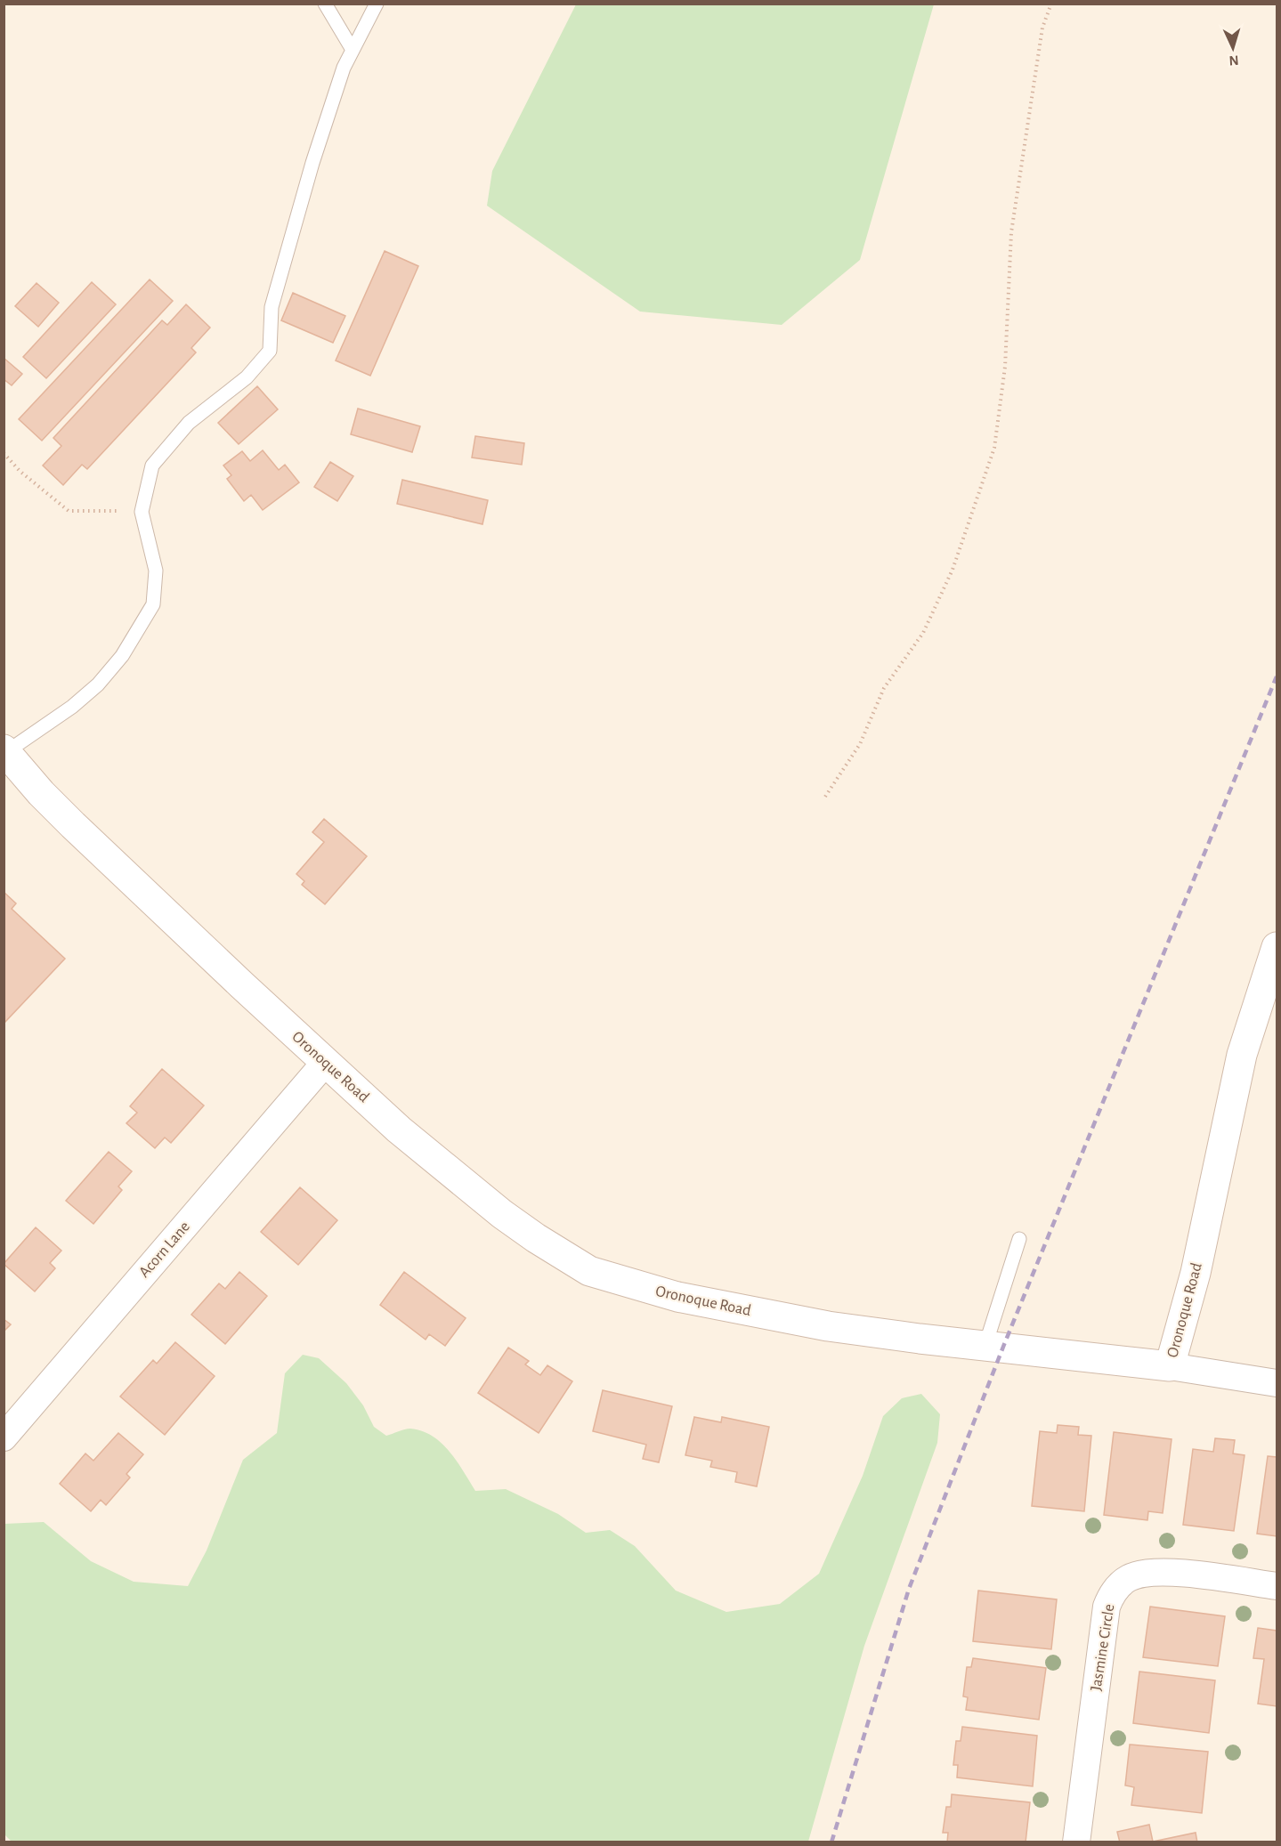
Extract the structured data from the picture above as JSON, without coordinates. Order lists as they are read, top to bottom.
{
  "streets": {
    "street": ["Oronoque Road", "Acorn Lane", "Jasmine Circle"]
  },
  "crossings": [
    ["Oronoque Road", "Acorn Lane"]
  ],
  "north": "bottom"
}
